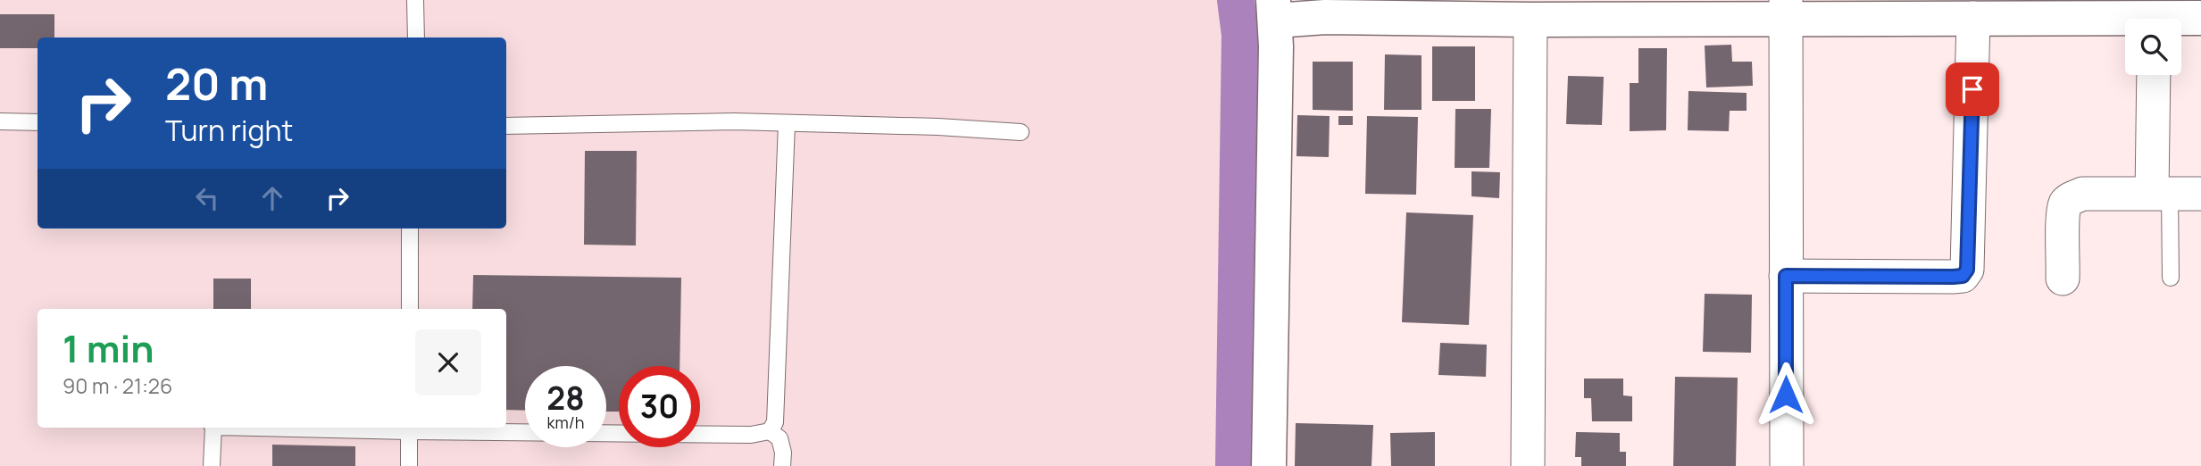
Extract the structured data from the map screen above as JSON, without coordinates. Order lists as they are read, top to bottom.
{
  "page": {
    "turn": ["20 m", "Turn right"],
    "heading": ["1 min", "90 m · 21:26"],
    "speed": "28 km/h",
    "limit": "30"
  }
}
